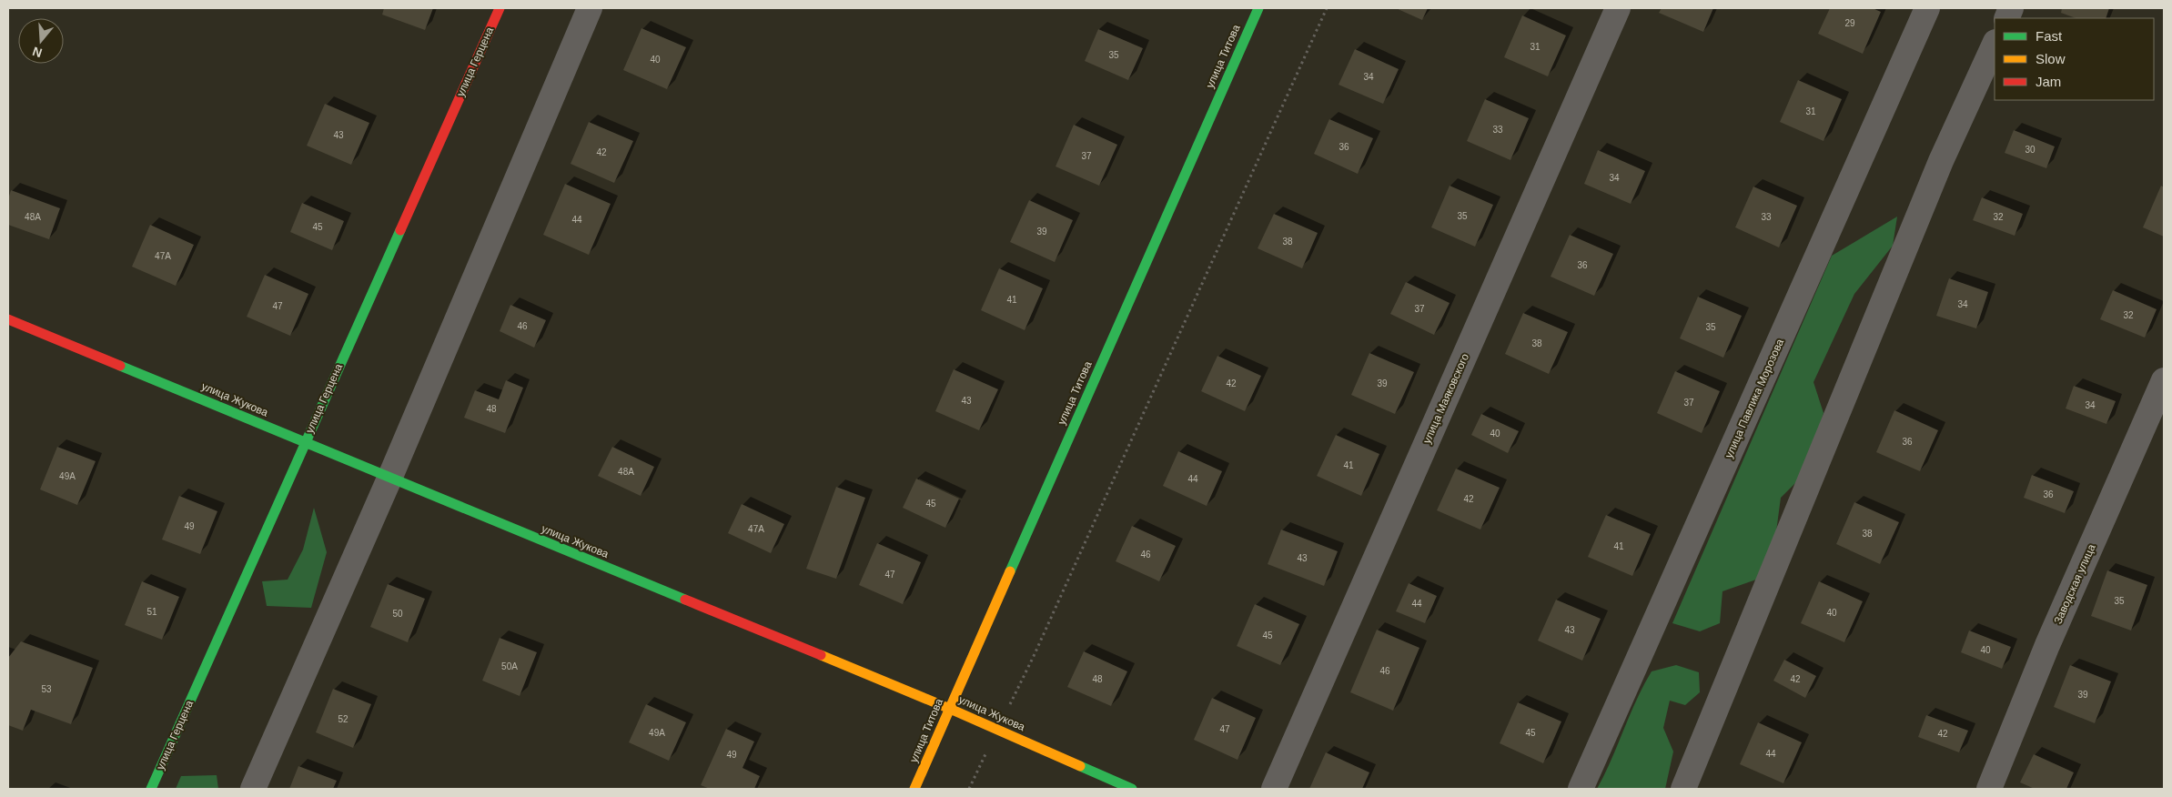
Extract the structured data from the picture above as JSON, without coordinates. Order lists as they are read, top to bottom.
{
  "streets": {
    "street": [
      "улица Титова",
      "улица Герцена",
      "улица Маяковского",
      "улица Павлика Морозова",
      "улица Жукова",
      "Заводская улица"
    ]
  },
  "crossings": [
    ["улица Титова", "улица Жукова"],
    ["улица Герцена", "улица Жукова"]
  ],
  "house_numbers": [
    "29",
    "31",
    "35",
    "40",
    "34",
    "31",
    "33",
    "43",
    "36",
    "30",
    "42",
    "37",
    "34",
    "35",
    "48А",
    "33",
    "32",
    "44",
    "45",
    "39",
    "38",
    "47А",
    "36",
    "41",
    "34",
    "47",
    "37",
    "32",
    "46",
    "35",
    "38",
    "42",
    "39",
    "43",
    "37",
    "34",
    "48",
    "40",
    "36",
    "41",
    "48А",
    "49А",
    "44",
    "36",
    "42",
    "45",
    "49",
    "47А",
    "38",
    "41",
    "46",
    "43",
    "47",
    "35",
    "44",
    "51",
    "40",
    "50",
    "43",
    "45",
    "40",
    "50А",
    "46",
    "48",
    "42",
    "53",
    "39",
    "52",
    "47",
    "49А",
    "45",
    "42",
    "44",
    "49"
  ],
  "legend": ["Fast", "Slow", "Jam"],
  "north": "bottom"
}
